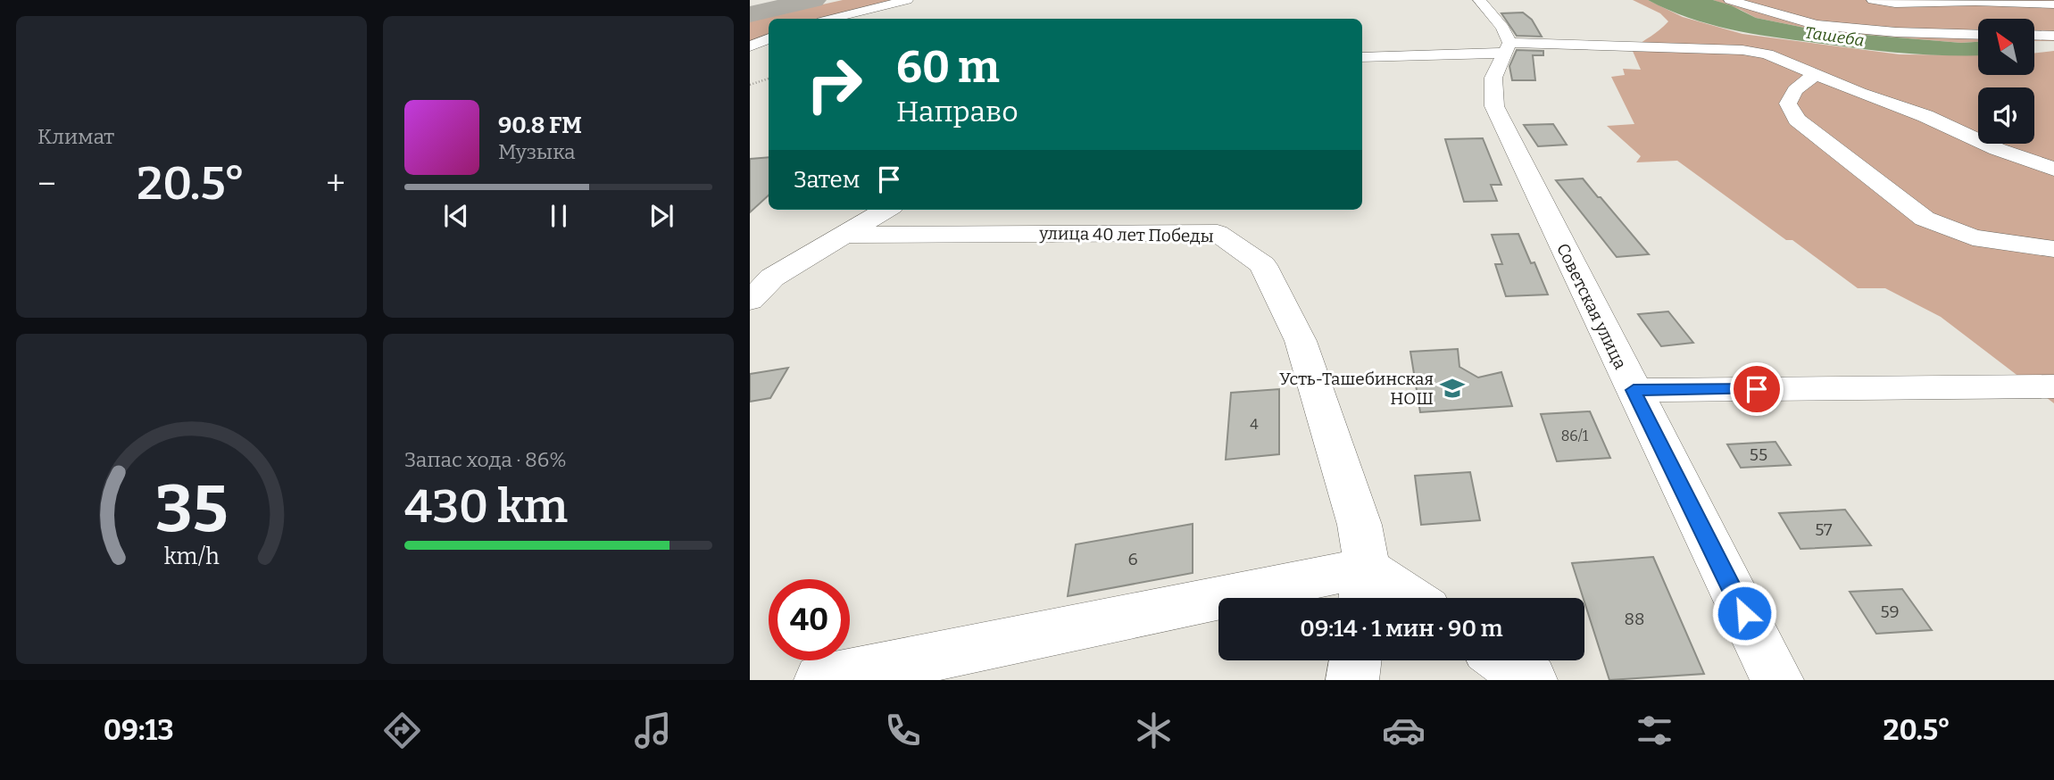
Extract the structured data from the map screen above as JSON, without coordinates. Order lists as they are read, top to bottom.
{
  "streets": {
    "street": ["улица 40 лет Победы", "Советская улица"]
  },
  "water": ["Ташеба"],
  "places": {
    "school or university": ["Усть-Ташебинская НОШ"]
  },
  "house_numbers": [
    "4",
    "86/1",
    "55",
    "57",
    "6",
    "59",
    "88"
  ],
  "north": "top left",
  "page": {
    "tile": [
      "Климат",
      ["Запас хода · 86%", "430 km"]
    ],
    "turn": ["60 m", "Направо"],
    "song": ["90.8 FM", "Музыка"],
    "then": "Затем",
    "heat": ["−", "20.5°", "+"],
    "limit": "40",
    "trip": "09:14 · 1 мин · 90 m",
    "tabs": ["09:13", "20.5°"],
    "gauge": ["35", "km/h"]
  }
}
